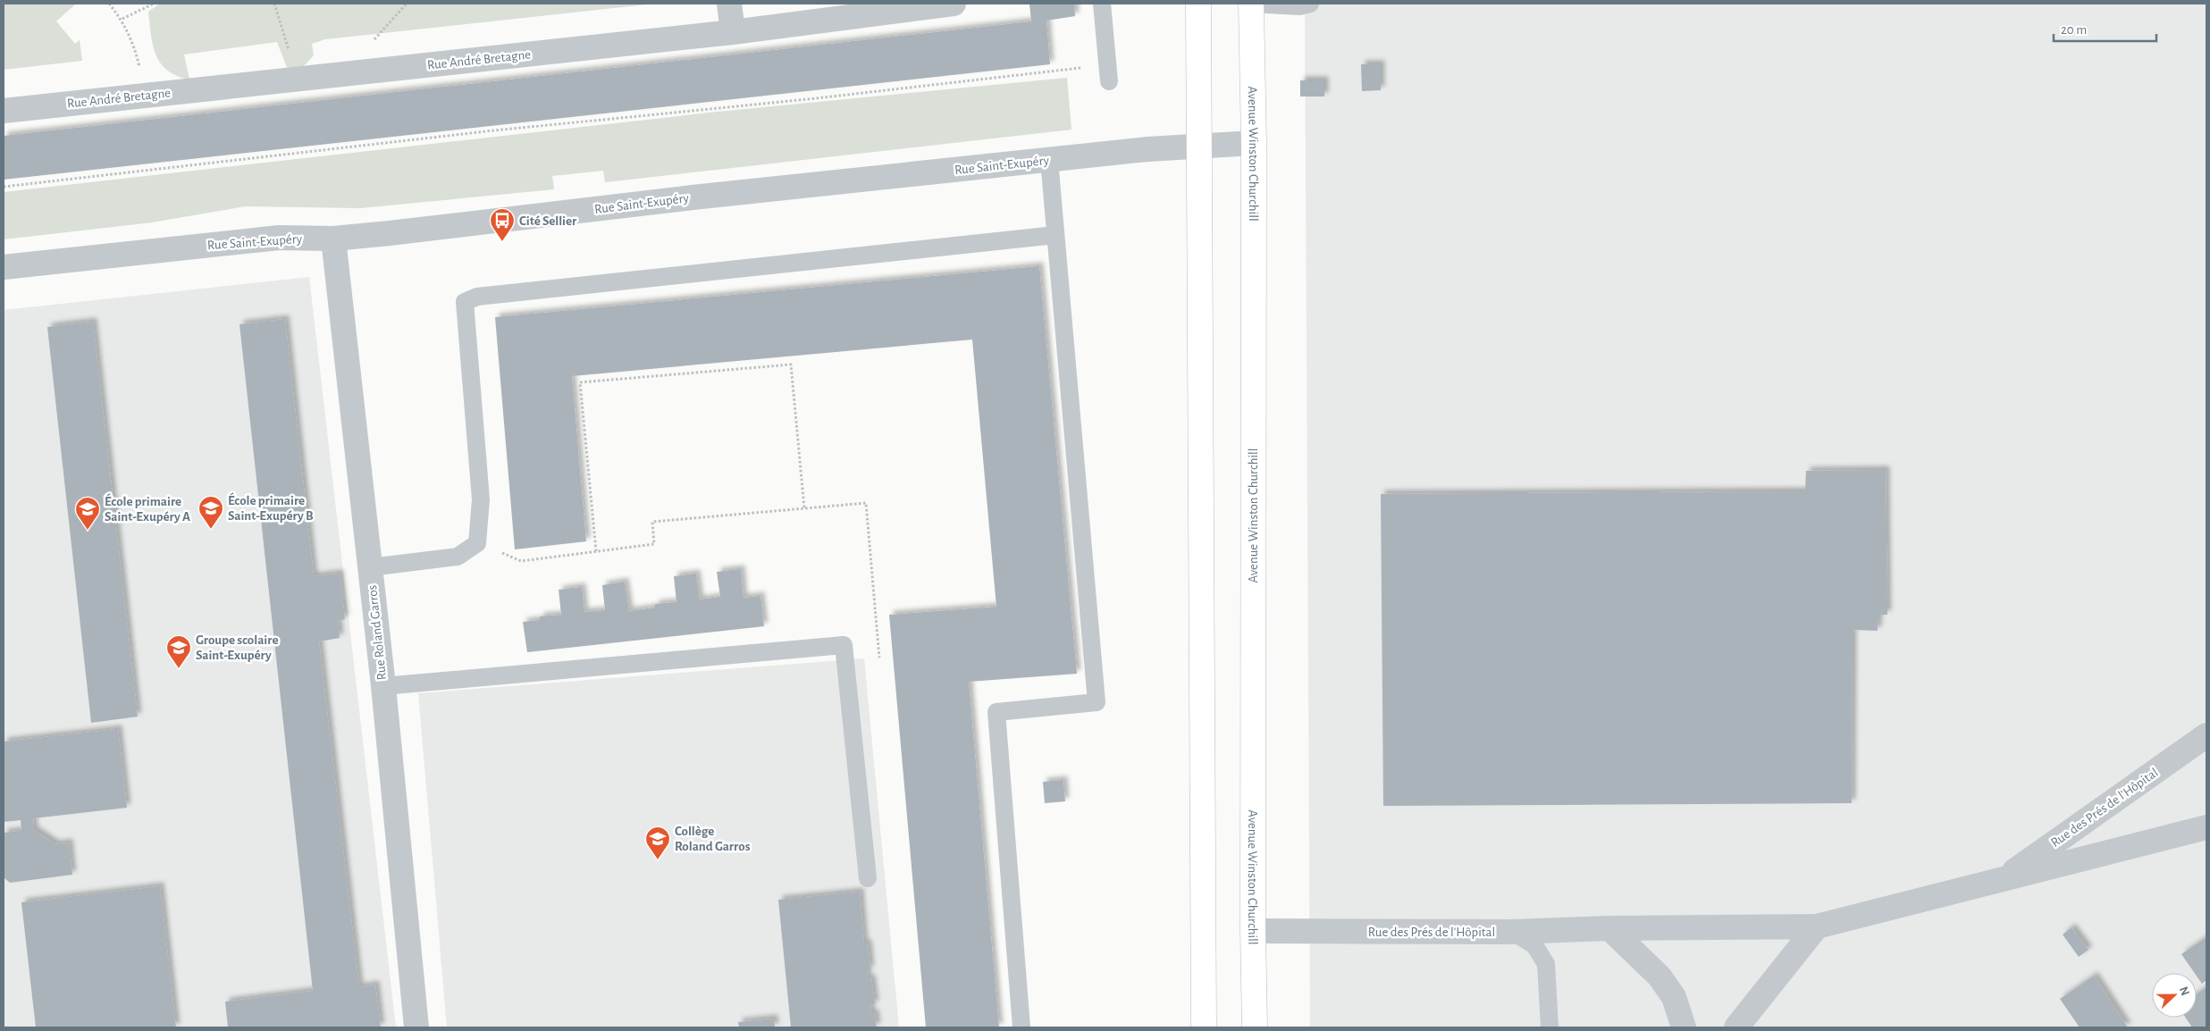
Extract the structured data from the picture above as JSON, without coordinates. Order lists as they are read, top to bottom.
{
  "streets": {
    "main road": ["Avenue Winston Churchill"],
    "street": [
      "Rue André Bretagne",
      "Rue Saint-Exupéry",
      "Rue Roland Garros",
      "Rue des Prés de l'Hôpital"
    ]
  },
  "crossings": [
    ["Avenue Winston Churchill", "Rue Saint-Exupéry"],
    ["Avenue Winston Churchill", "Rue des Prés de l'Hôpital"],
    ["Rue Saint-Exupéry", "Rue Roland Garros"]
  ],
  "places": {
    "bus stop": ["Cité Sellier"],
    "school or university": [
      "École primaire Saint-Exupéry B",
      "École primaire Saint-Exupéry A",
      "Groupe scolaire Saint-Exupéry",
      "Collège Roland Garros"
    ]
  },
  "scale_bar": "20 m",
  "north": "right"
}
